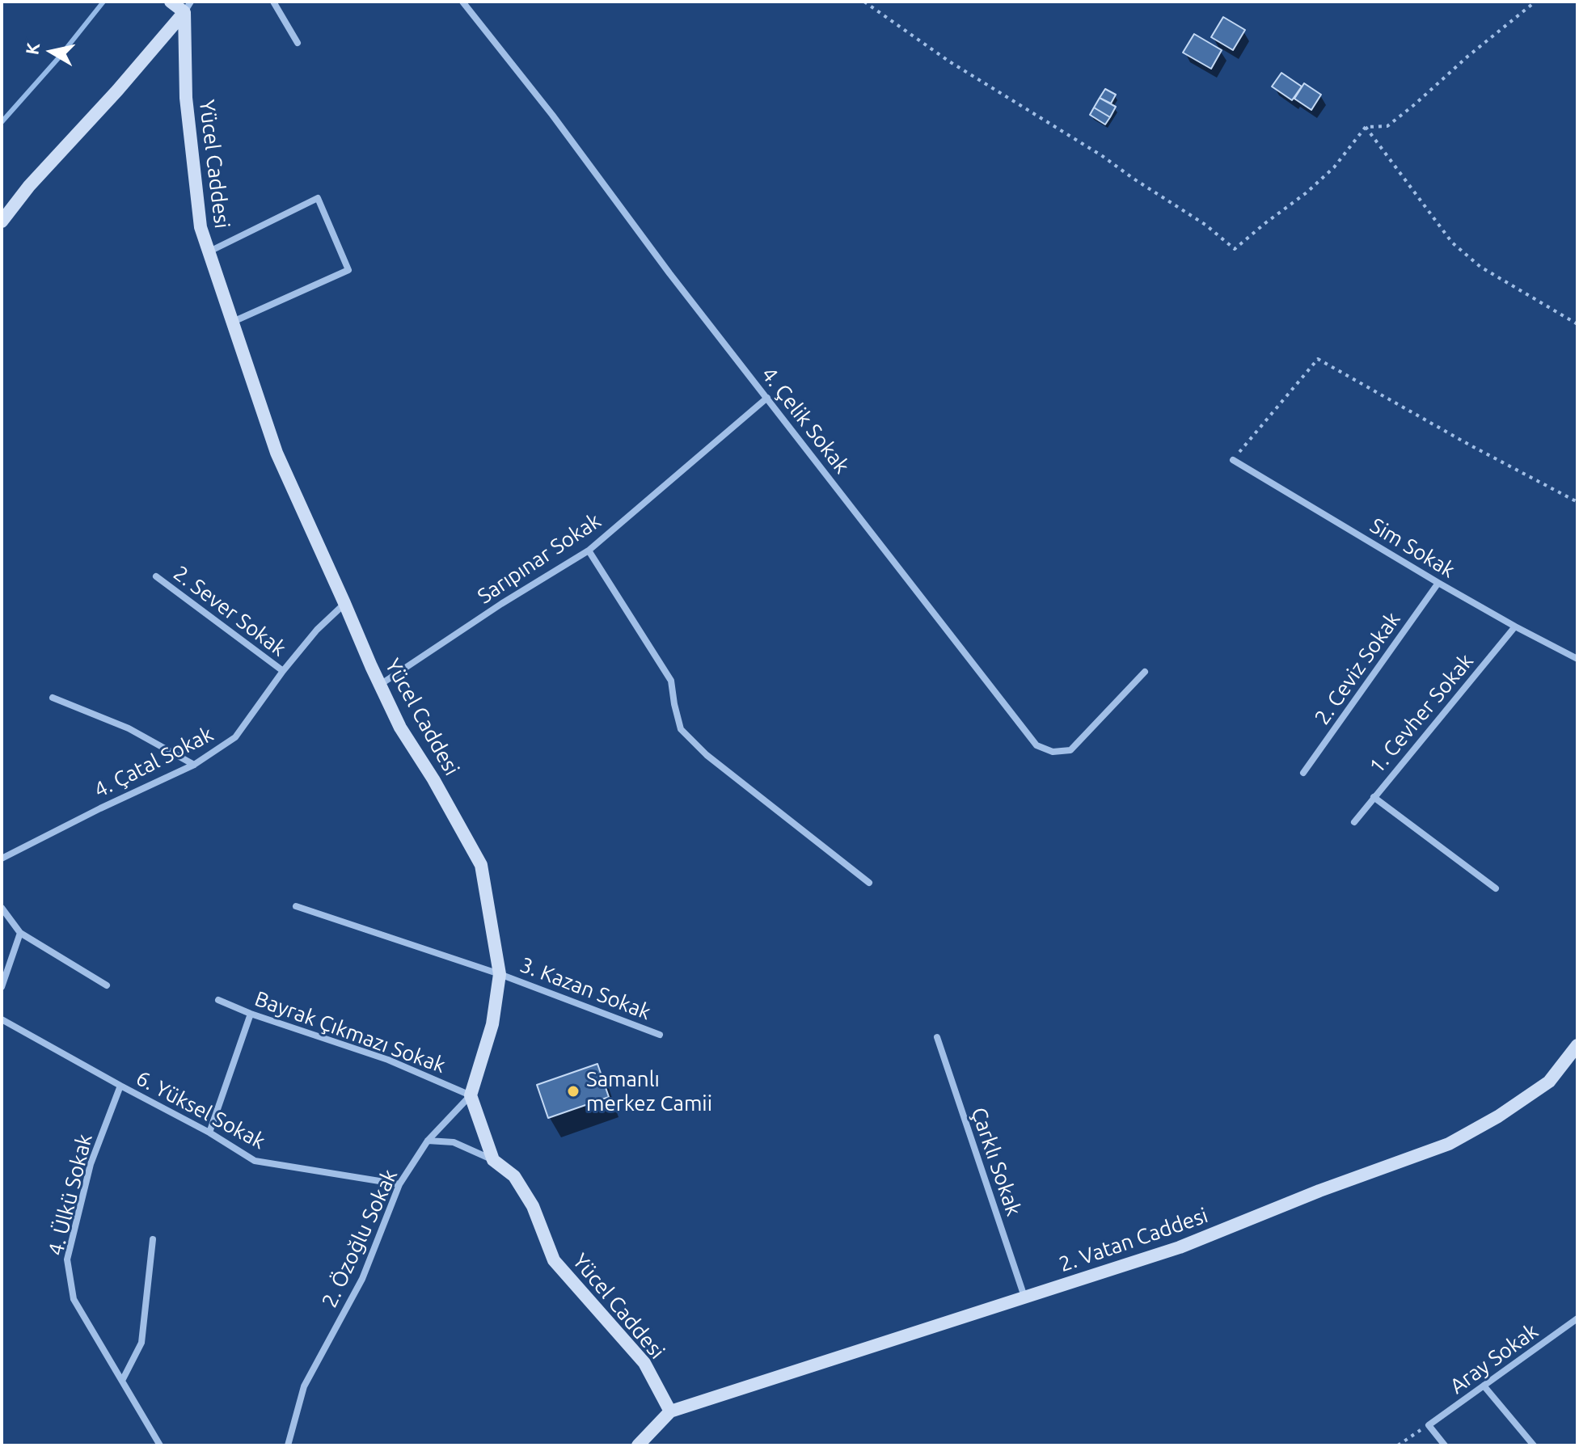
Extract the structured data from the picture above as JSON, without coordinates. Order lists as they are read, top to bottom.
{
  "streets": {
    "main road": ["Yücel Caddesi", "2. Vatan Caddesi"],
    "street": [
      "4. Çelik Sokak",
      "Sim Sokak",
      "Sarıpınar Sokak",
      "2. Sever Sokak",
      "2. Ceviz Sokak",
      "1. Cevher Sokak",
      "4. Çatal Sokak",
      "3. Kazan Sokak",
      "Bayrak Çıkmazı Sokak",
      "6. Yüksel Sokak",
      "Çarklı Sokak",
      "4. Ülkü Sokak",
      "2. Özoğlu Sokak",
      "Aray Sokak"
    ]
  },
  "crossings": [
    ["Yücel Caddesi", "Sarıpınar Sokak"],
    ["Yücel Caddesi", "4. Çatal Sokak"],
    ["Yücel Caddesi", "3. Kazan Sokak"],
    ["Yücel Caddesi", "Bayrak Çıkmazı Sokak"],
    ["Yücel Caddesi", "2. Özoğlu Sokak"],
    ["Yücel Caddesi", "2. Vatan Caddesi"],
    ["4. Çelik Sokak", "Sarıpınar Sokak"],
    ["Sim Sokak", "2. Ceviz Sokak"],
    ["Sim Sokak", "1. Cevher Sokak"],
    ["2. Sever Sokak", "4. Çatal Sokak"],
    ["Bayrak Çıkmazı Sokak", "2. Özoğlu Sokak"],
    ["6. Yüksel Sokak", "4. Ülkü Sokak"],
    ["6. Yüksel Sokak", "2. Özoğlu Sokak"],
    ["Çarklı Sokak", "2. Vatan Caddesi"]
  ],
  "places": ["Samanlı merkez Camii"],
  "north": "left"
}
